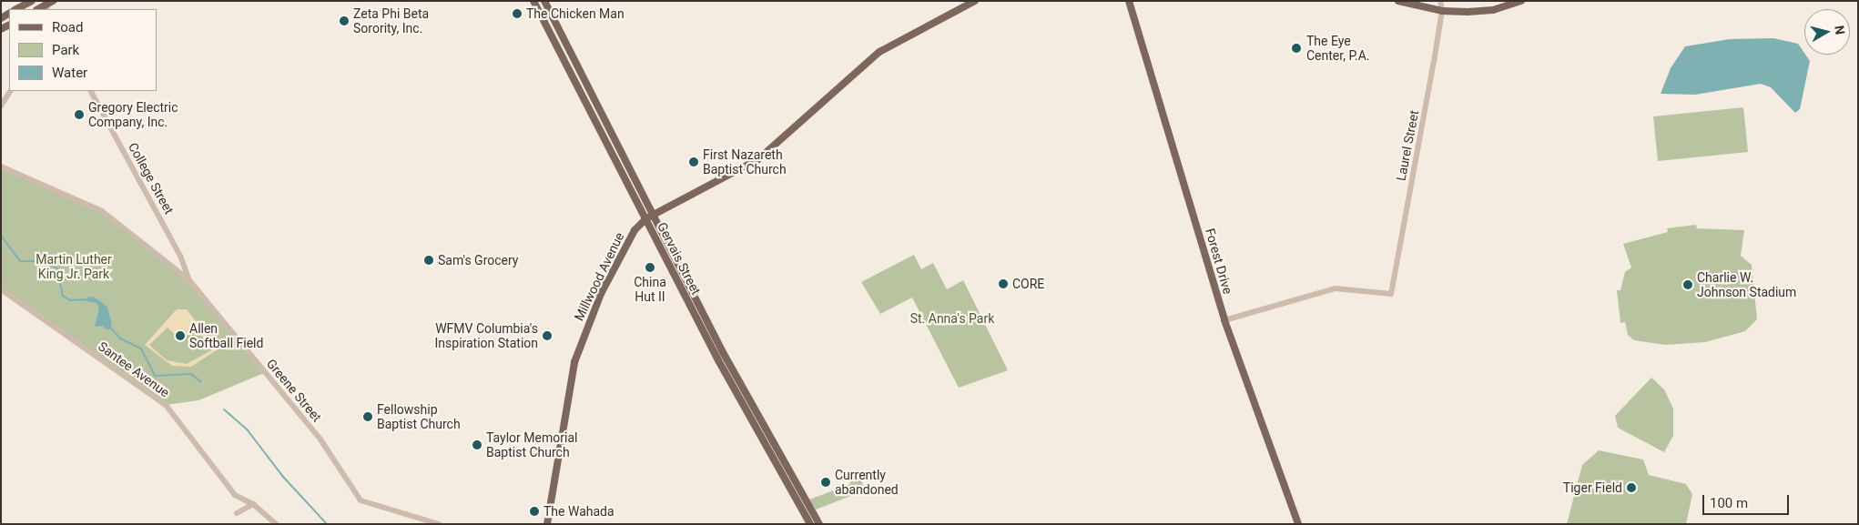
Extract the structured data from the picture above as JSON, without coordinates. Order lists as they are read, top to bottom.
{
  "streets": {
    "main road": ["Gervais Street", "Forest Drive", "Millwood Avenue"],
    "street": [
      "Laurel Street",
      "College Street",
      "Santee Avenue",
      "Greene Street"
    ]
  },
  "crossings": [
    ["Laurel Street", "Forest Drive"],
    ["College Street", "Greene Street"],
    ["Gervais Street", "Millwood Avenue"]
  ],
  "parks": ["Martin Luther King Jr. Park", "St. Anna's Park"],
  "places": [
    "The Chicken Man",
    "Zeta Phi Beta Sorority, Inc.",
    "The Eye Center, P.A.",
    "Gregory Electric Company, Inc.",
    "First Nazareth Baptist Church",
    "Sam's Grocery",
    "China Hut II",
    "CORE",
    "Charlie W. Johnson Stadium",
    "Allen Softball Field",
    "WFMV Columbia's Inspiration Station",
    "Fellowship Baptist Church",
    "Taylor Memorial Baptist Church",
    "Currently abandoned",
    "Tiger Field",
    "The Wahada"
  ],
  "legend": ["Road", "Park", "Water"],
  "scale_bar": "100 m",
  "north": "right"
}
